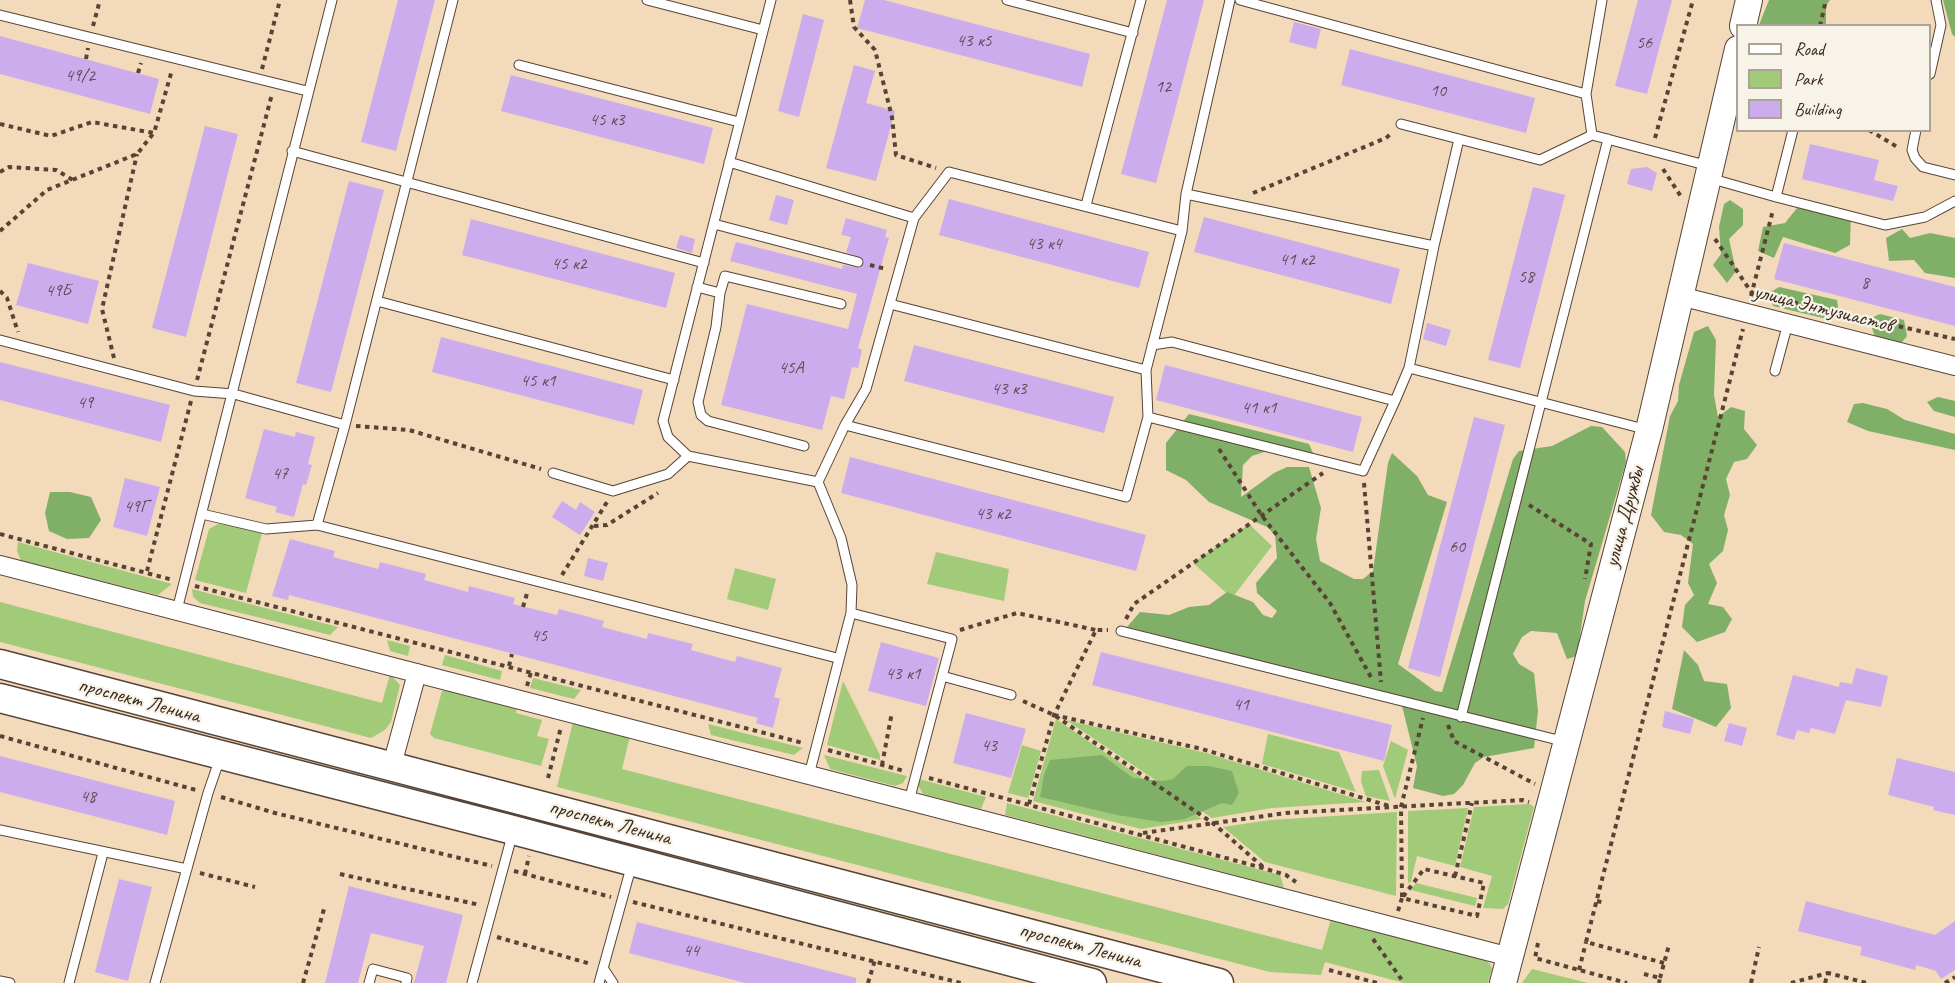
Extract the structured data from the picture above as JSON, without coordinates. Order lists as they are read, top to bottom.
{
  "streets": {
    "main road": ["проспект Ленина"],
    "street": ["улица Энтузиастов", "улица Дружбы"]
  },
  "crossings": [
    ["улица Энтузиастов", "улица Дружбы"]
  ],
  "house_numbers": [
    "43 к5",
    "56",
    "49/2",
    "12",
    "10",
    "45 к3",
    "43 к4",
    "41 к2",
    "45 к2",
    "58",
    "8",
    "49Б",
    "45А",
    "45 к1",
    "43 к3",
    "49",
    "41 к1",
    "47",
    "49Г",
    "43 к2",
    "60",
    "45",
    "43 к1",
    "41",
    "43",
    "48",
    "44"
  ],
  "legend": ["Road", "Park", "Building"]
}
